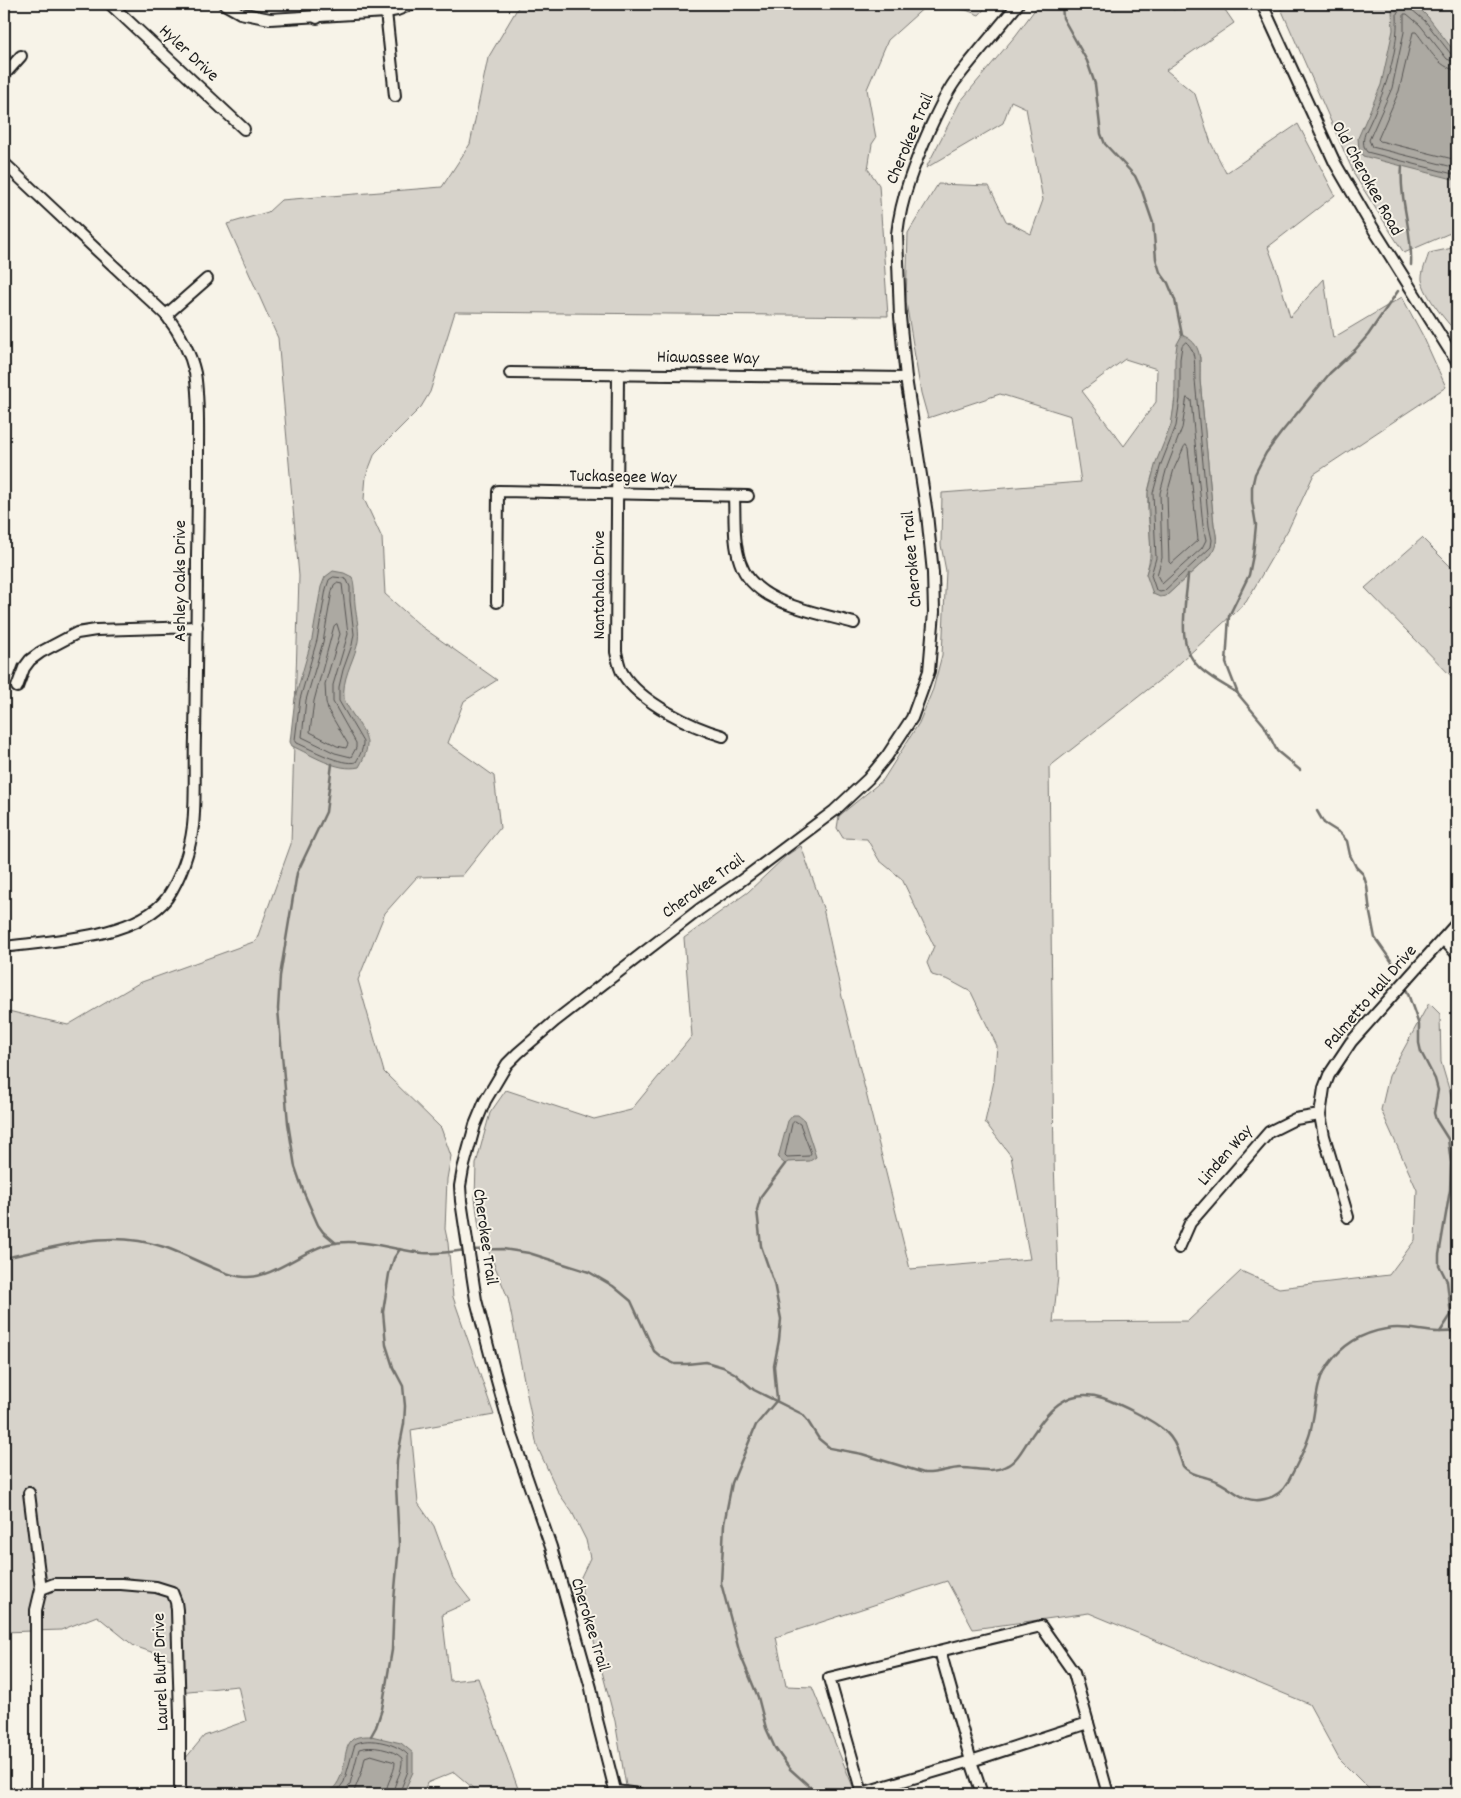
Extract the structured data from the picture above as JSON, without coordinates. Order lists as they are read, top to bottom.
{
  "streets": {
    "street": [
      "Hyler Drive",
      "Cherokee Trail",
      "Old Cherokee Road",
      "Hiawassee Way",
      "Tuckasegee Way",
      "Ashley Oaks Drive",
      "Nantahala Drive",
      "Palmetto Hall Drive",
      "Linden Way",
      "Laurel Bluff Drive"
    ]
  },
  "crossings": [
    ["Cherokee Trail", "Hiawassee Way"],
    ["Hiawassee Way", "Nantahala Drive"],
    ["Tuckasegee Way", "Nantahala Drive"],
    ["Palmetto Hall Drive", "Linden Way"]
  ]
}
